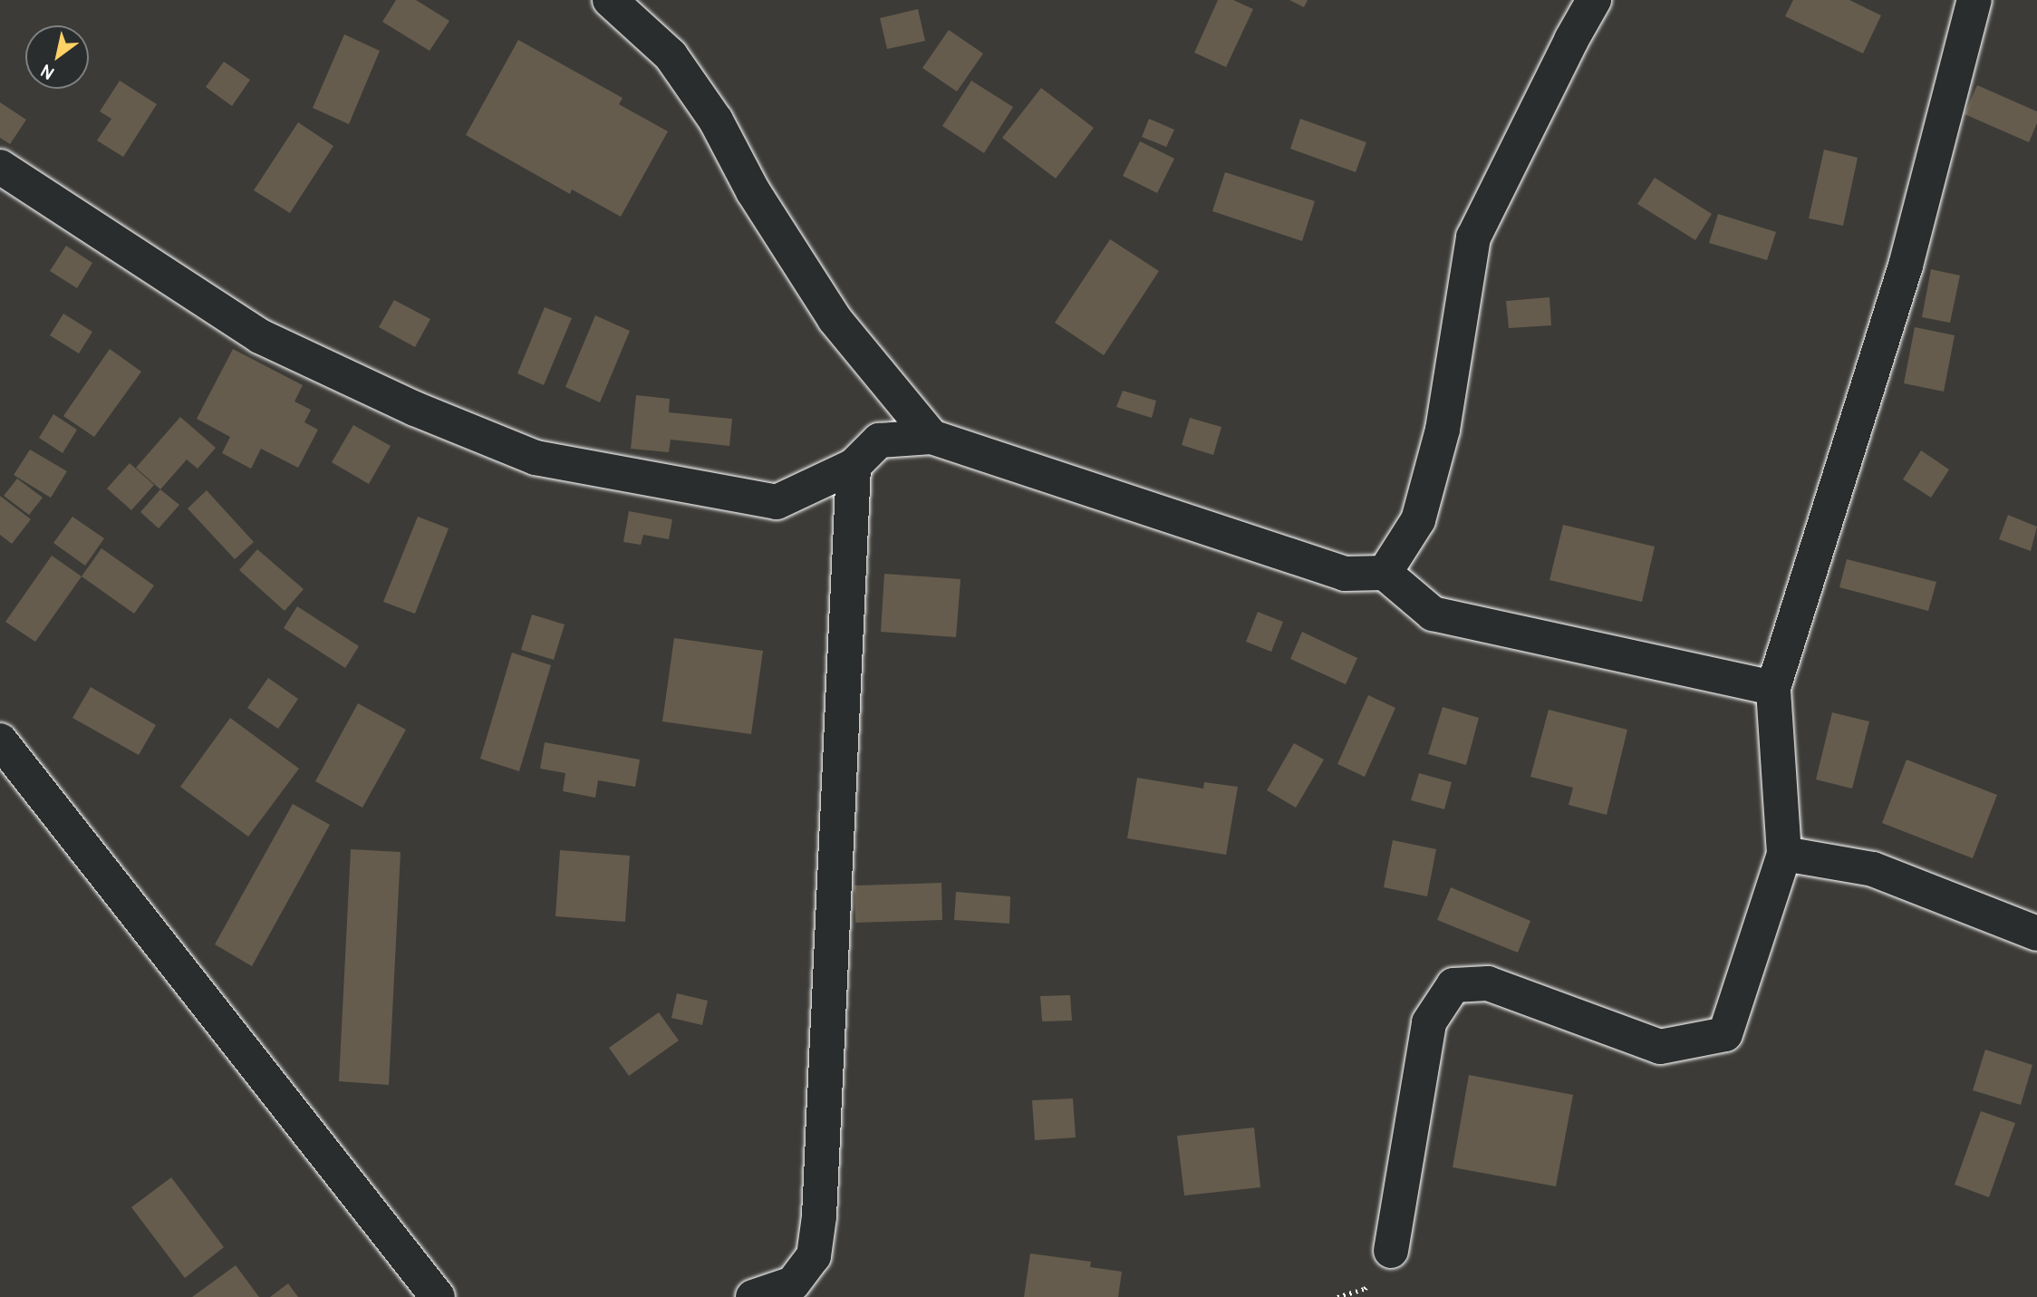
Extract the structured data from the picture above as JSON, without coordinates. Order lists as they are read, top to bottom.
{
  "north": "bottom left"
}
